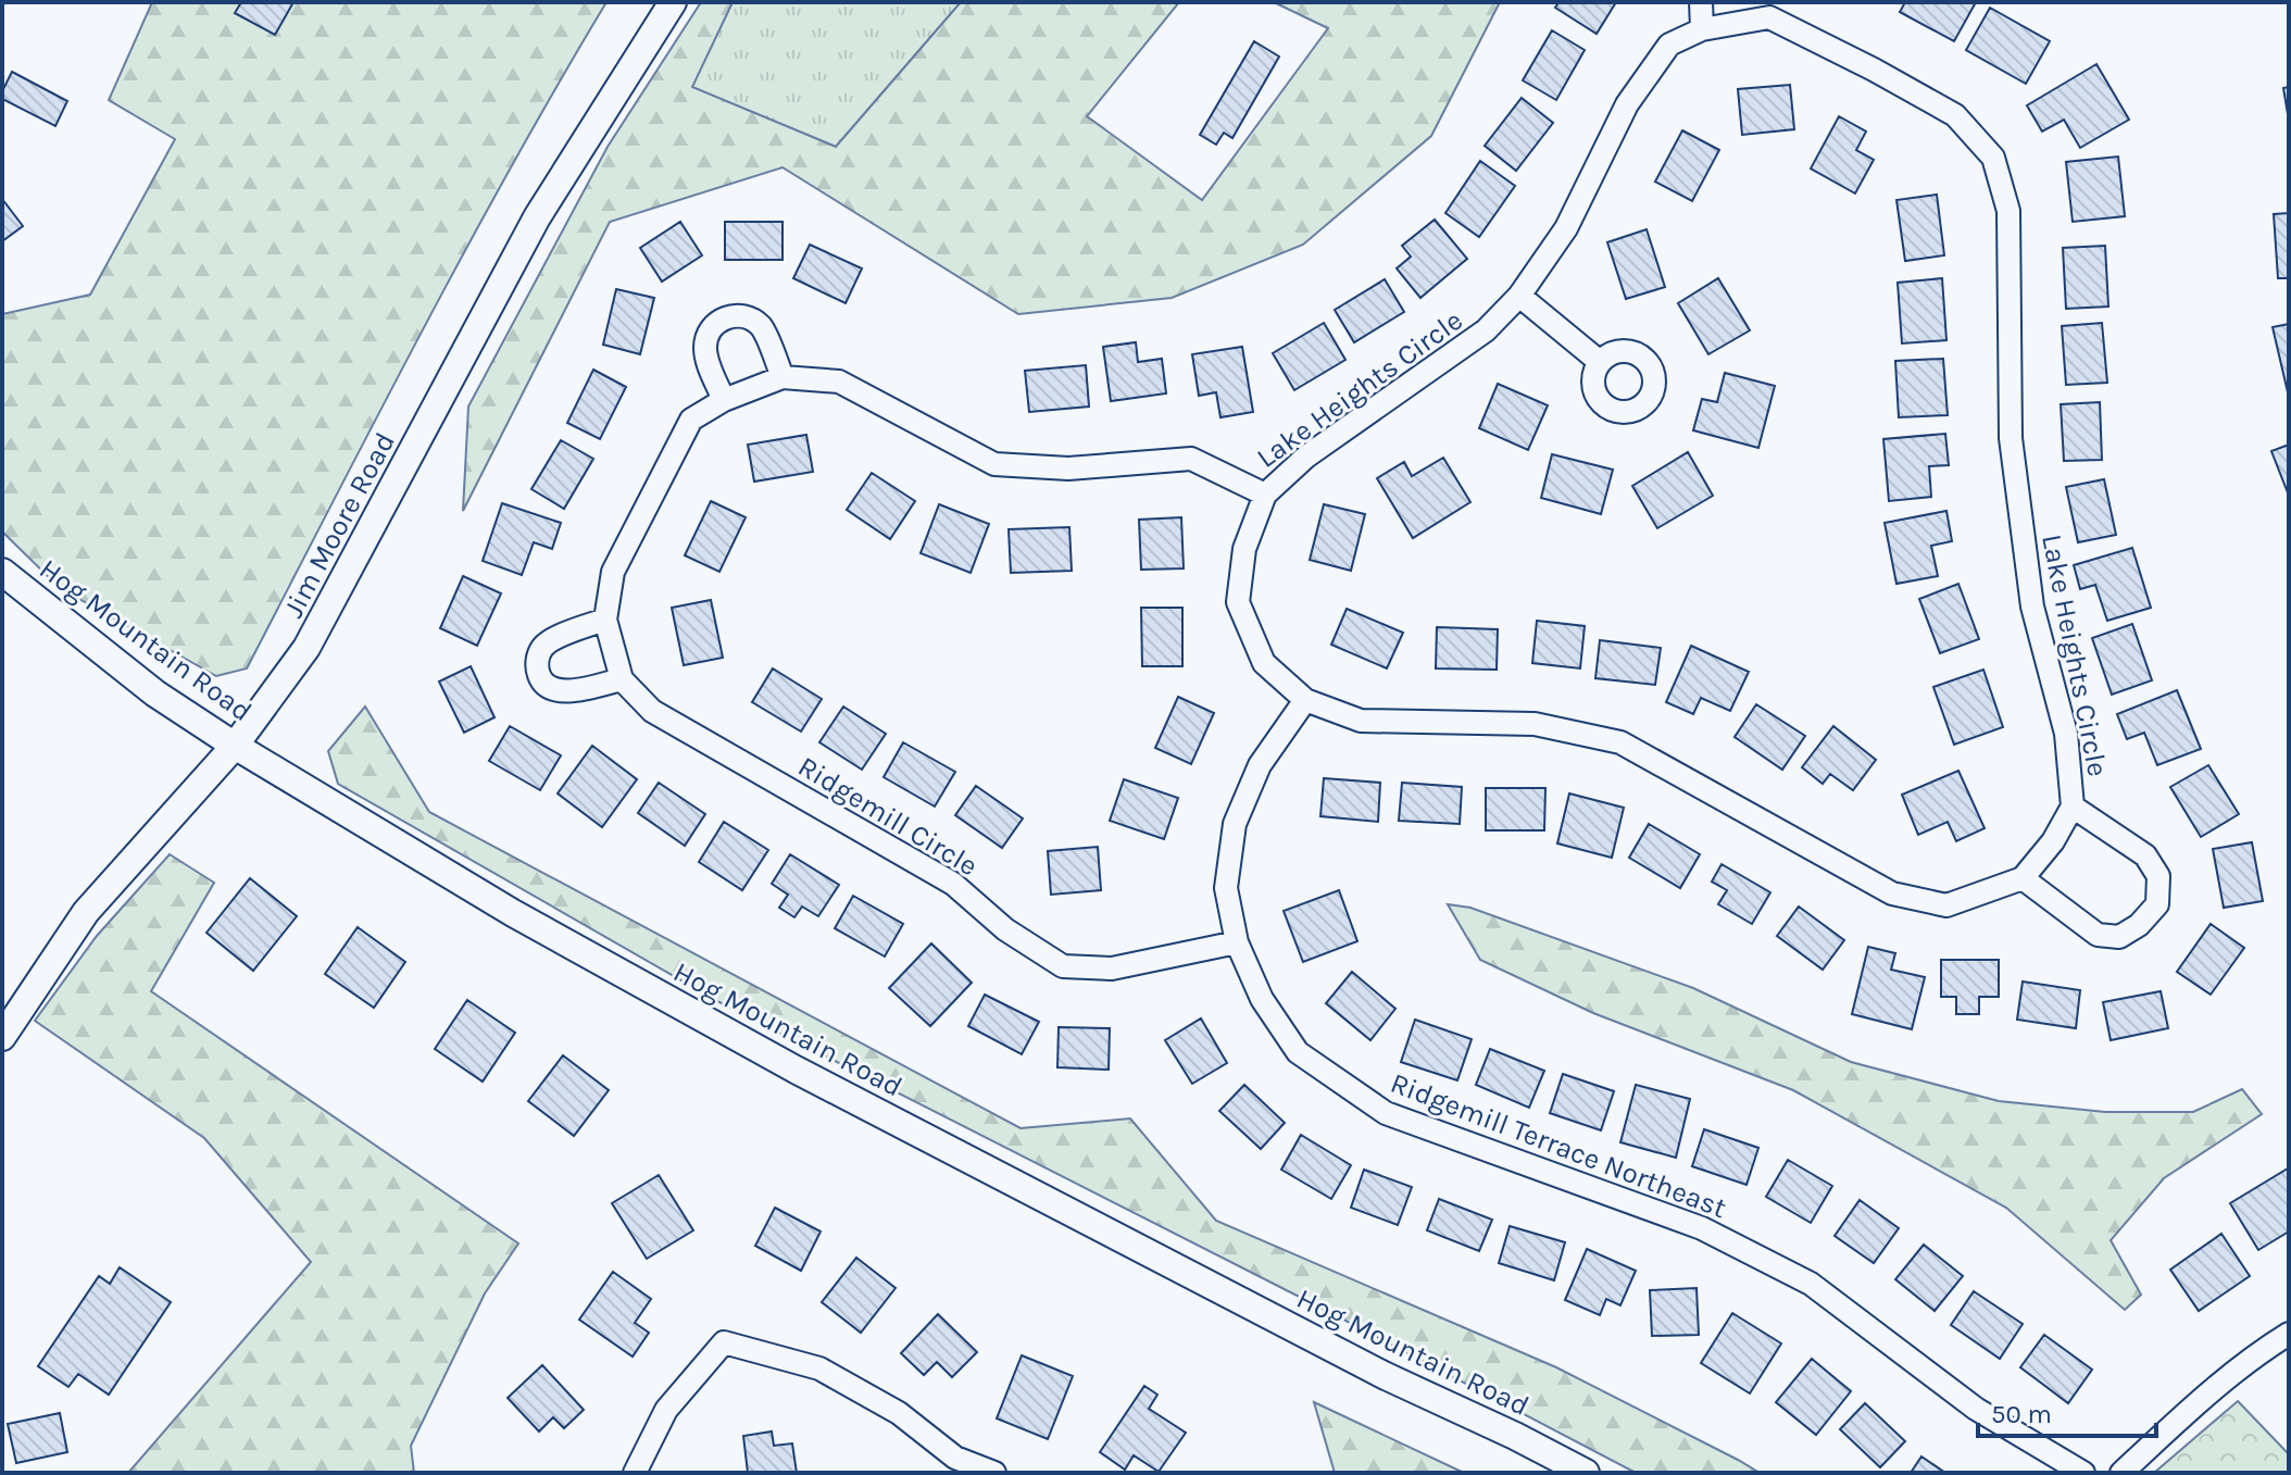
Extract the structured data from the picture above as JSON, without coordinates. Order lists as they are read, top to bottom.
{
  "streets": {
    "street": [
      "Lake Heights Circle",
      "Jim Moore Road",
      "Hog Mountain Road",
      "Ridgemill Circle",
      "Ridgemill Terrace Northeast"
    ]
  },
  "crossings": [
    ["Lake Heights Circle", "Ridgemill Circle"],
    ["Lake Heights Circle", "Ridgemill Terrace Northeast"],
    ["Jim Moore Road", "Hog Mountain Road"],
    ["Ridgemill Circle", "Ridgemill Terrace Northeast"]
  ],
  "scale_bar": "50 m"
}
